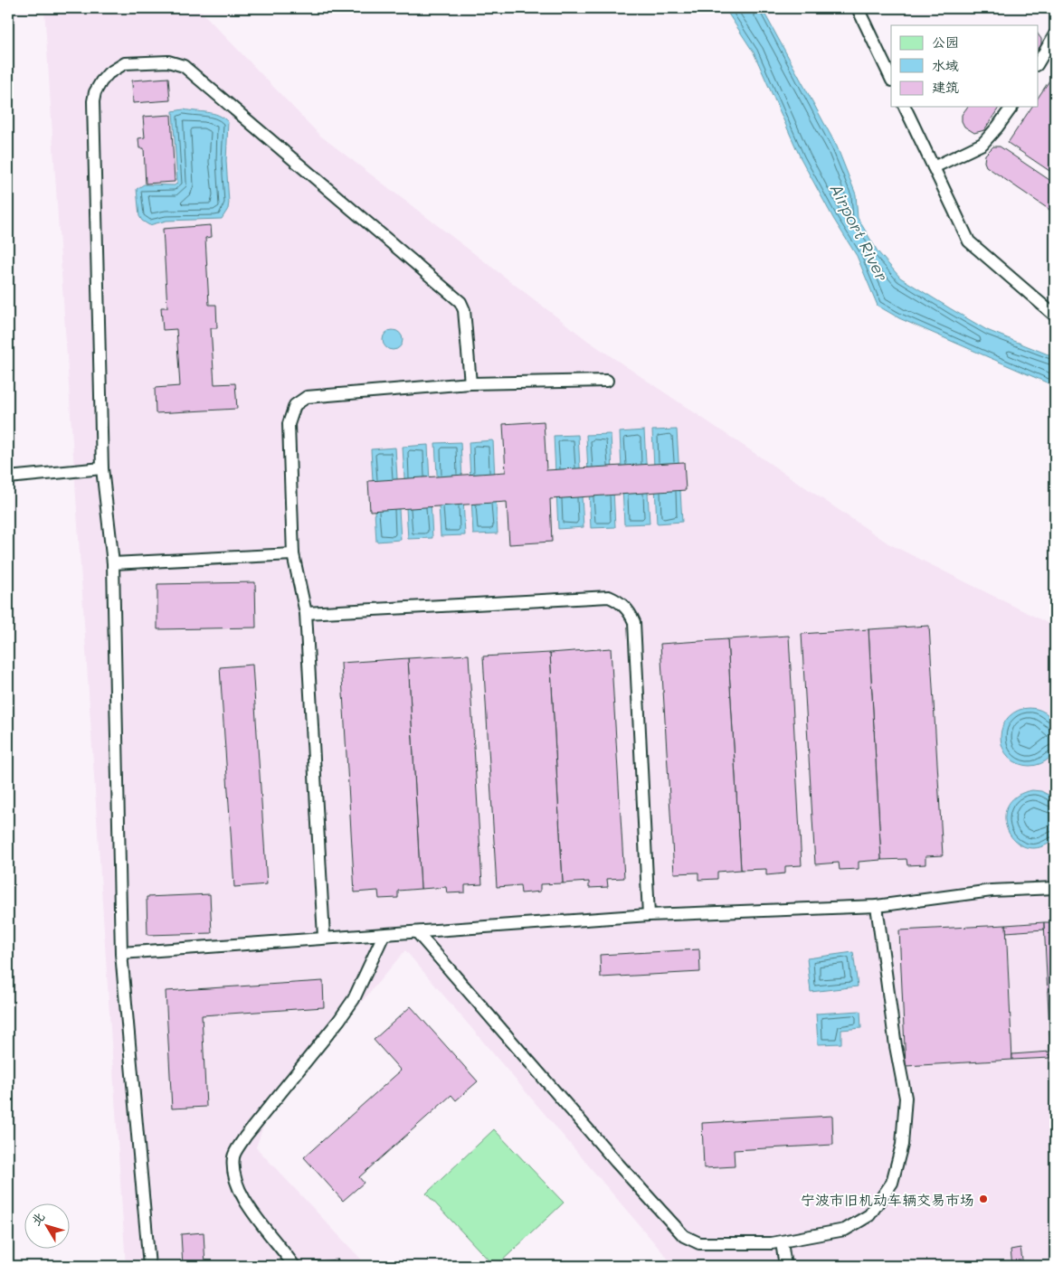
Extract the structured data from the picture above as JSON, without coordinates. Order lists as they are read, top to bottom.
{
  "water": ["Airport River"],
  "places": ["宁波市旧机动车辆交易市场"],
  "legend": ["公园", "水域", "建筑"],
  "north": "top left"
}
